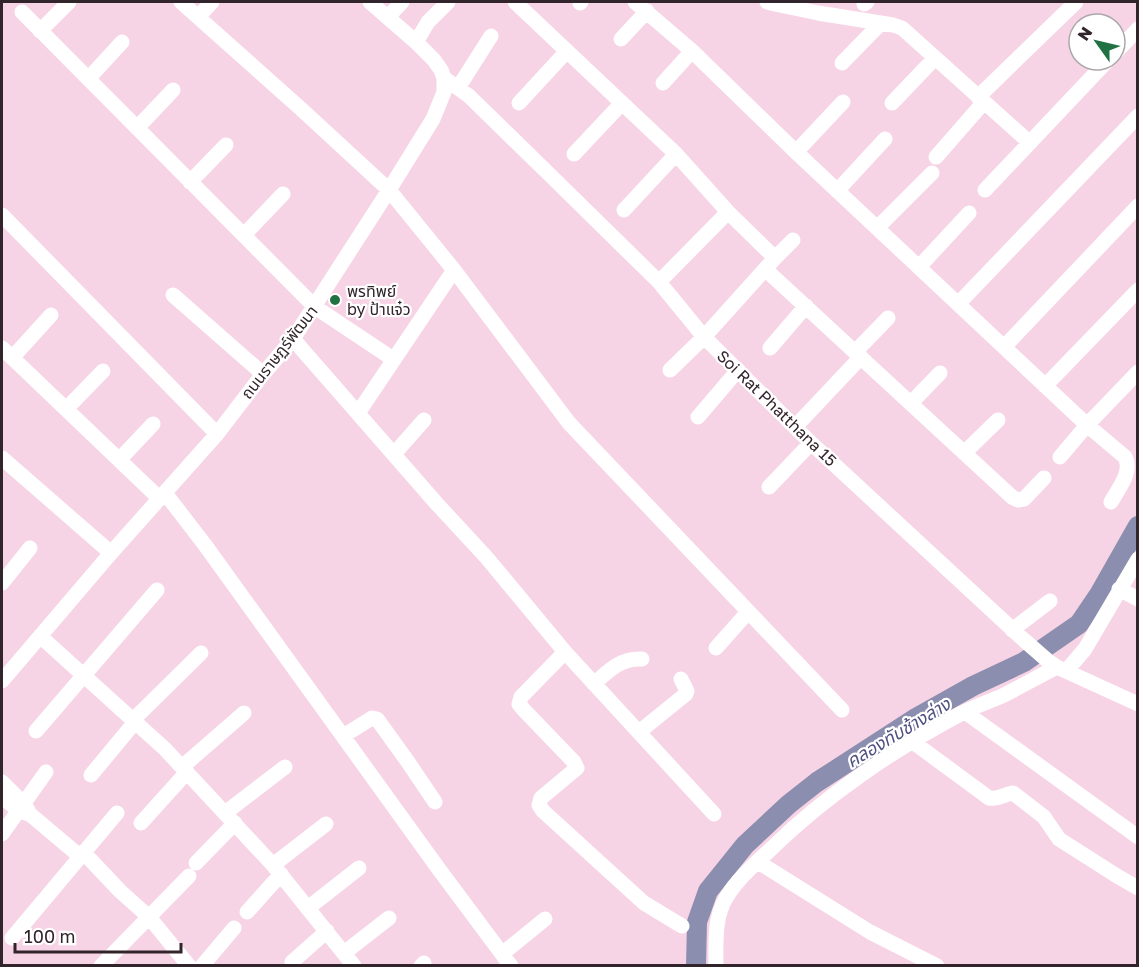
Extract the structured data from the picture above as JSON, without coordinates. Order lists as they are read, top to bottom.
{
  "streets": {
    "street": ["ถนนราษฏร์พัฒนา", "Soi Rat Phatthana 15"]
  },
  "crossings": [
    ["ถนนราษฏร์พัฒนา", "Soi Rat Phatthana 15"]
  ],
  "water": ["คลองทับช้างล่าง"],
  "places": ["พรทิพย์ by ป้าแจ๋ว"],
  "scale_bar": "100 m",
  "north": "top left"
}
